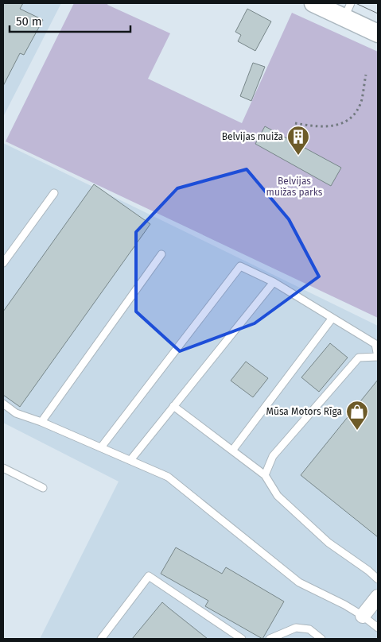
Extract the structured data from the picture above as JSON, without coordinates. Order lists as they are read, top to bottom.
{
  "parks": ["Belvijas muižas parks"],
  "places": {
    "building": ["Belvijas muiža"],
    "shop": ["Mūsa Motors Rīga"]
  },
  "scale_bar": "50 m"
}
